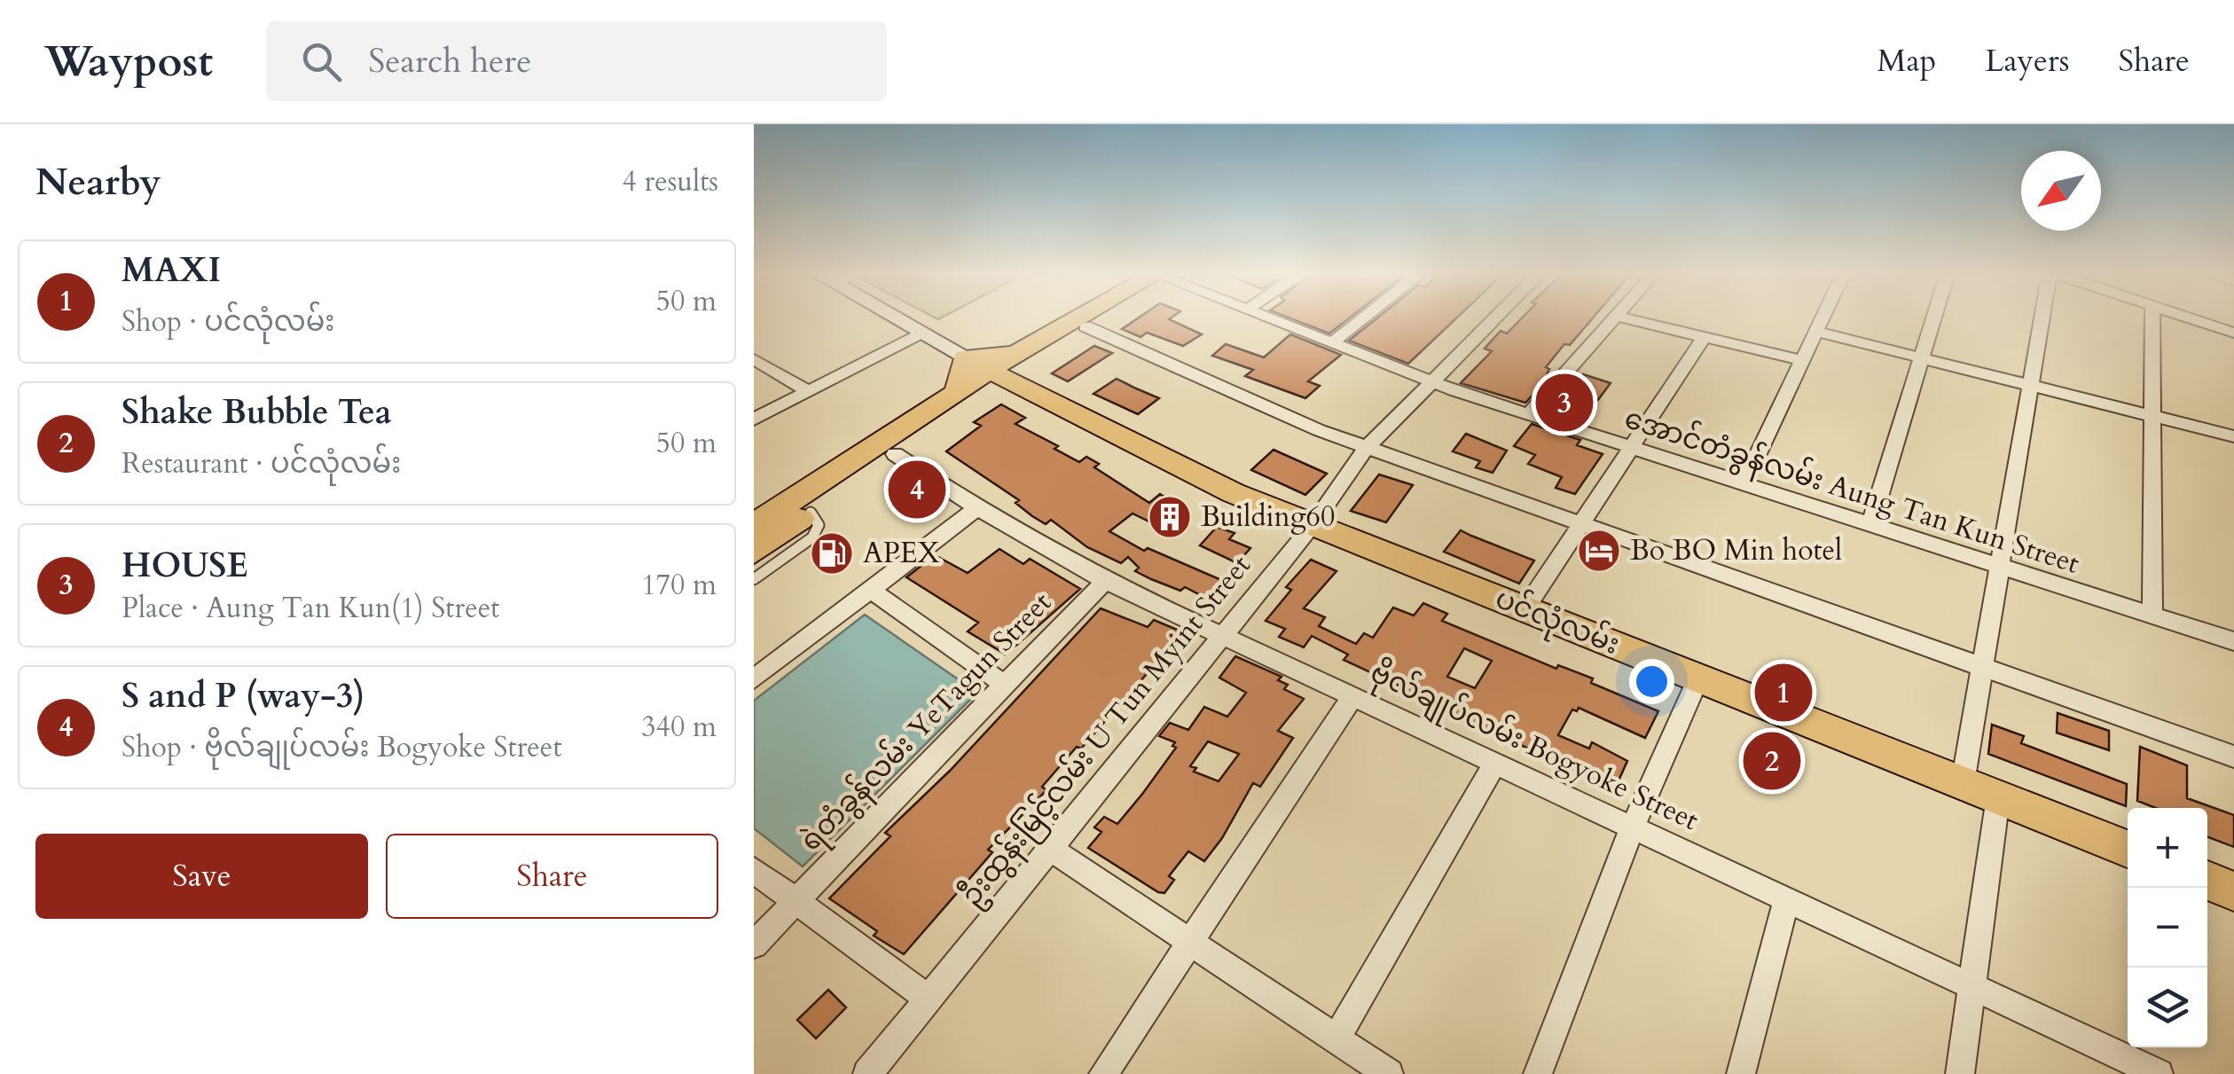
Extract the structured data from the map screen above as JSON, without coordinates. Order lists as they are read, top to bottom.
{
  "streets": {
    "main road": ["ပင်လုံလမ်း"],
    "street": [
      "အောင်တံခွန်လမ်း Aung Tan Kun Street",
      "ရဲတံခွန်လမ်း YeTagun Street",
      "ဦးထွန်းမြင့်လမ်း U Tun Myint Street",
      "ဗိုလ်ချုပ်လမ်း Bogyoke Street"
    ]
  },
  "crossings": [
    ["အောင်တံခွန်လမ်း Aung Tan Kun Street", "ဦးထွန်းမြင့်လမ်း U Tun Myint Street"],
    ["ပင်လုံလမ်း", "ဦးထွန်းမြင့်လမ်း U Tun Myint Street"],
    ["ရဲတံခွန်လမ်း YeTagun Street", "ဗိုလ်ချုပ်လမ်း Bogyoke Street"],
    ["ဦးထွန်းမြင့်လမ်း U Tun Myint Street", "ဗိုလ်ချုပ်လမ်း Bogyoke Street"]
  ],
  "places": {
    "building": ["Building60"],
    "hotel": ["Bo BO Min hotel"],
    "fuel station": ["APEX"]
  },
  "north": "bottom left",
  "page": {
    "header": "Waypost",
    "search": "Search here",
    "nav": ["Map", "Layers", "Share"],
    "heading": ["Nearby", "4 results"],
    "list": [
      {
        "mark": "1",
        "name": "MAXI",
        "note": "Shop · ပင်လုံလမ်း",
        "value": "50 m"
      },
      {
        "mark": "2",
        "name": "Shake Bubble Tea",
        "note": "Restaurant · ပင်လုံလမ်း",
        "value": "50 m"
      },
      {
        "mark": "3",
        "name": "HOUSE",
        "note": "Place · Aung Tan Kun(1) Street",
        "value": "170 m"
      },
      {
        "mark": "4",
        "name": "S and P (way-3)",
        "note": "Shop · ဗိုလ်ချုပ်လမ်း Bogyoke Street",
        "value": "340 m"
      }
    ],
    "pins": [
      "3",
      "4",
      "1",
      "2"
    ],
    "buttons": ["Save", "Share"],
    "map_buttons": ["+", "−"]
  }
}
